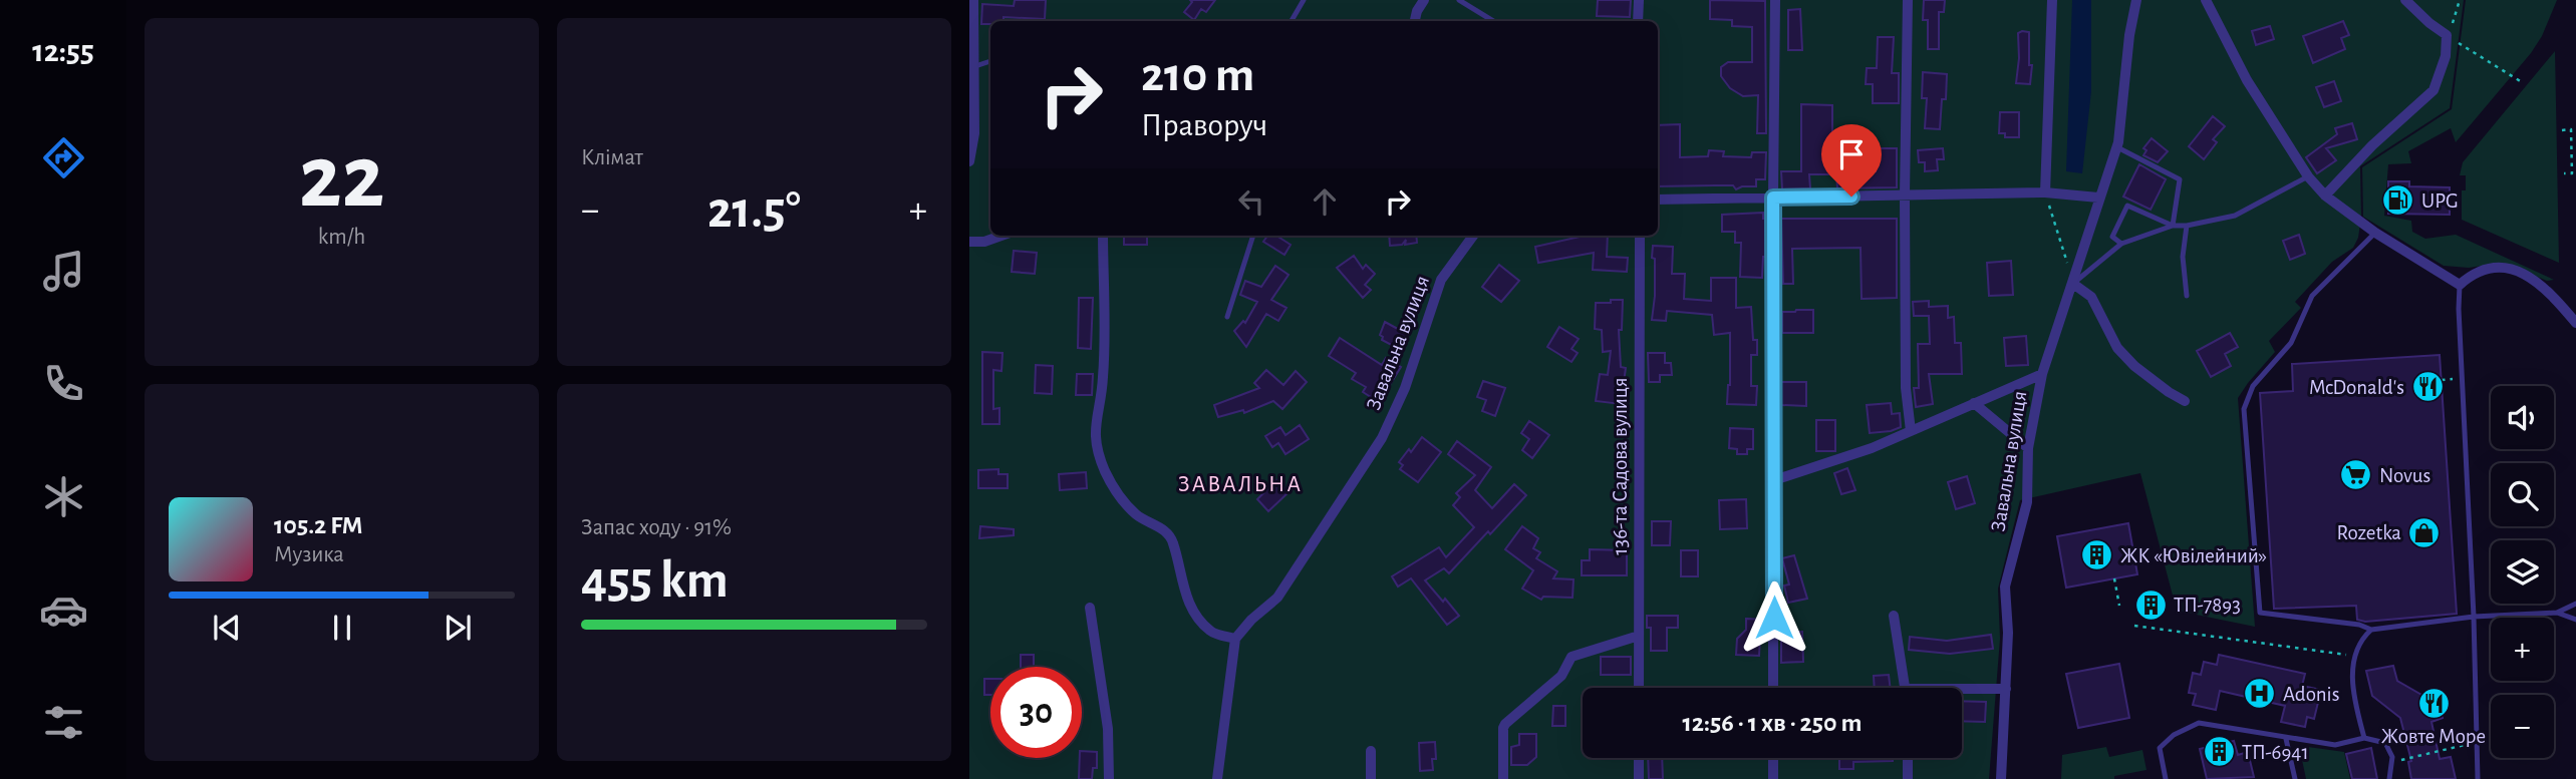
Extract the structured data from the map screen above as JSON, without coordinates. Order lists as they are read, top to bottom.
{
  "streets": {
    "street": ["Завальна вулиця", "136-та Садова вулиця"]
  },
  "districts": ["ЗАВАЛЬНА"],
  "places": {
    "fuel station": ["UPG"],
    "restaurant": ["McDonald's", "Жовте Море"],
    "supermarket": ["Novus"],
    "shop": ["Rozetka"],
    "building": ["ЖК «Ювілейний»", "ТП-7893", "ТП-6941"],
    "hospital": ["Adonis"]
  },
  "page": {
    "tabs": "12:55",
    "tile": [
      ["22", "km/h"],
      "Клімат",
      ["Запас ходу · 91%", "455 km"]
    ],
    "turn": ["210 m", "Праворуч"],
    "heat": ["−", "21.5°", "+"],
    "map_buttons": ["+", "−"],
    "song": ["105.2 FM", "Музика"],
    "limit": "30",
    "trip": "12:56 · 1 хв · 250 m"
  }
}
